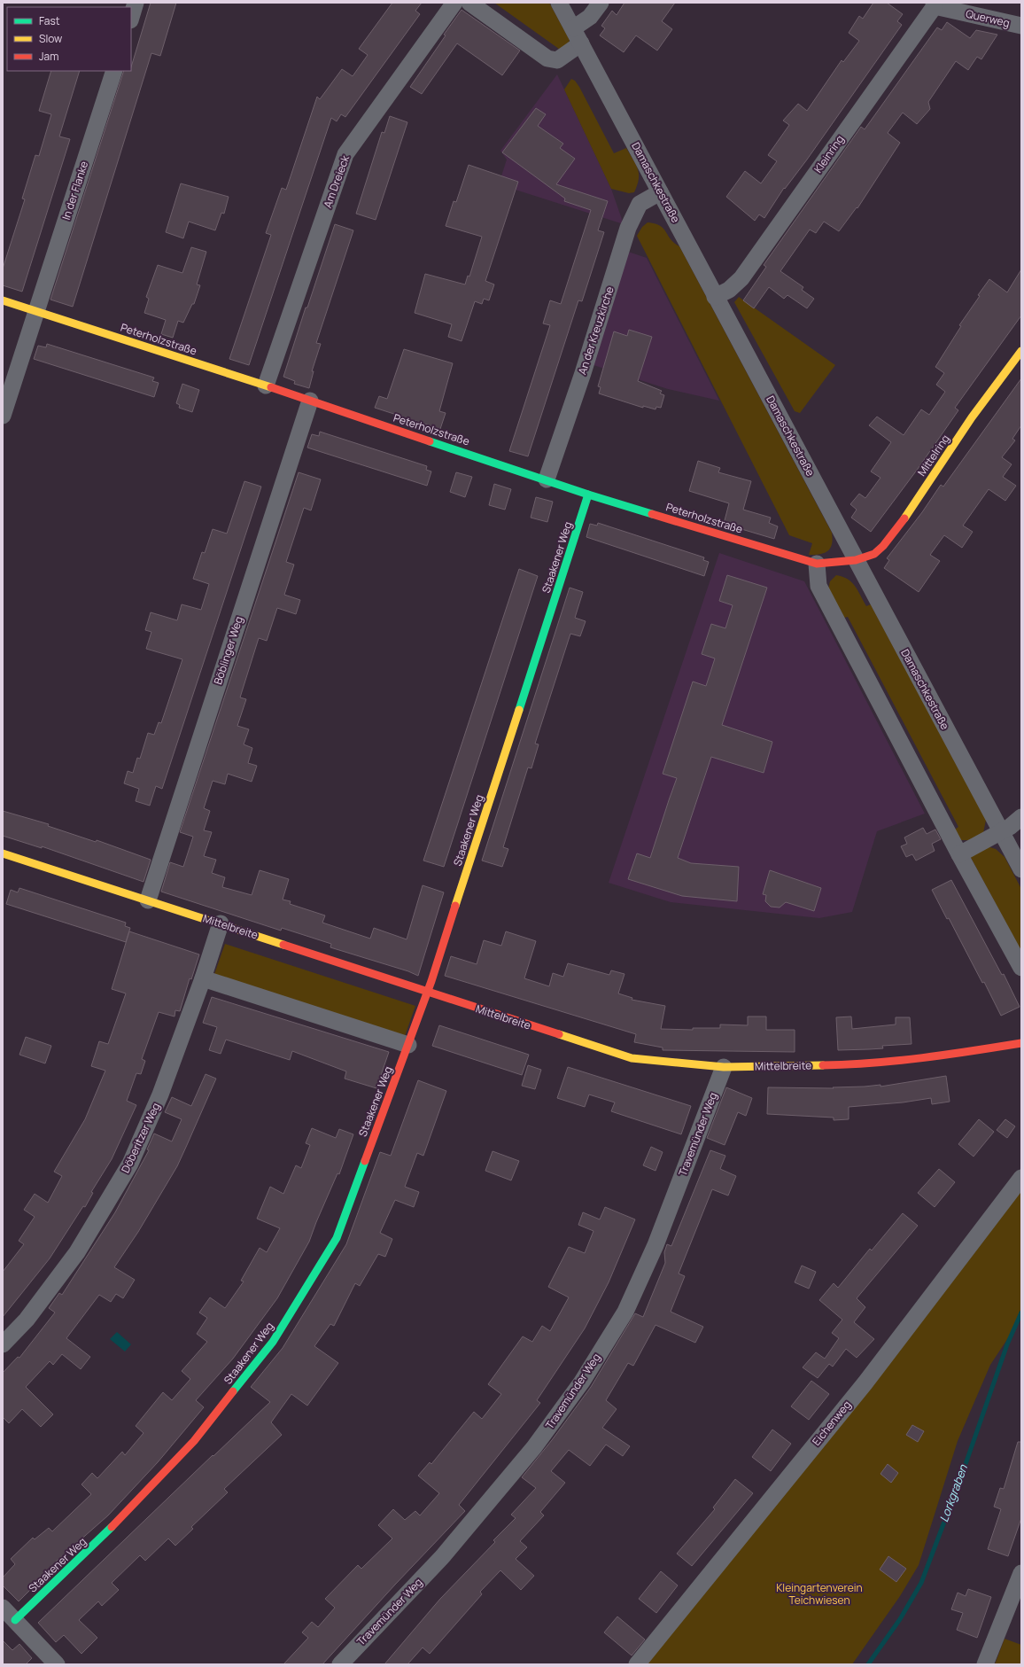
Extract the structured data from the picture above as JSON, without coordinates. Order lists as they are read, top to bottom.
{
  "streets": {
    "street": [
      "Querweg",
      "Kleinring",
      "Am Dreieck",
      "Damaschkestraße",
      "In der Flanke",
      "An der Kreuzkirche",
      "Peterholzstraße",
      "Mittelring",
      "Staakener Weg",
      "Böblinger Weg",
      "Mittelbreite",
      "Travemünder Weg",
      "Döberitzer Weg",
      "Eichenweg"
    ]
  },
  "crossings": [
    ["Querweg", "Kleinring"],
    ["Kleinring", "Damaschkestraße"],
    ["Am Dreieck", "Peterholzstraße"],
    ["Damaschkestraße", "An der Kreuzkirche"],
    ["Damaschkestraße", "Peterholzstraße"],
    ["Damaschkestraße", "Mittelring"],
    ["In der Flanke", "Peterholzstraße"],
    ["An der Kreuzkirche", "Peterholzstraße"],
    ["Peterholzstraße", "Mittelring"],
    ["Peterholzstraße", "Staakener Weg"],
    ["Peterholzstraße", "Böblinger Weg"],
    ["Staakener Weg", "Mittelbreite"],
    ["Böblinger Weg", "Mittelbreite"],
    ["Mittelbreite", "Travemünder Weg"],
    ["Mittelbreite", "Döberitzer Weg"]
  ],
  "water": ["Lorkgraben"],
  "parks": ["Kleingartenverein Teichwiesen"],
  "legend": ["Fast", "Slow", "Jam"]
}
